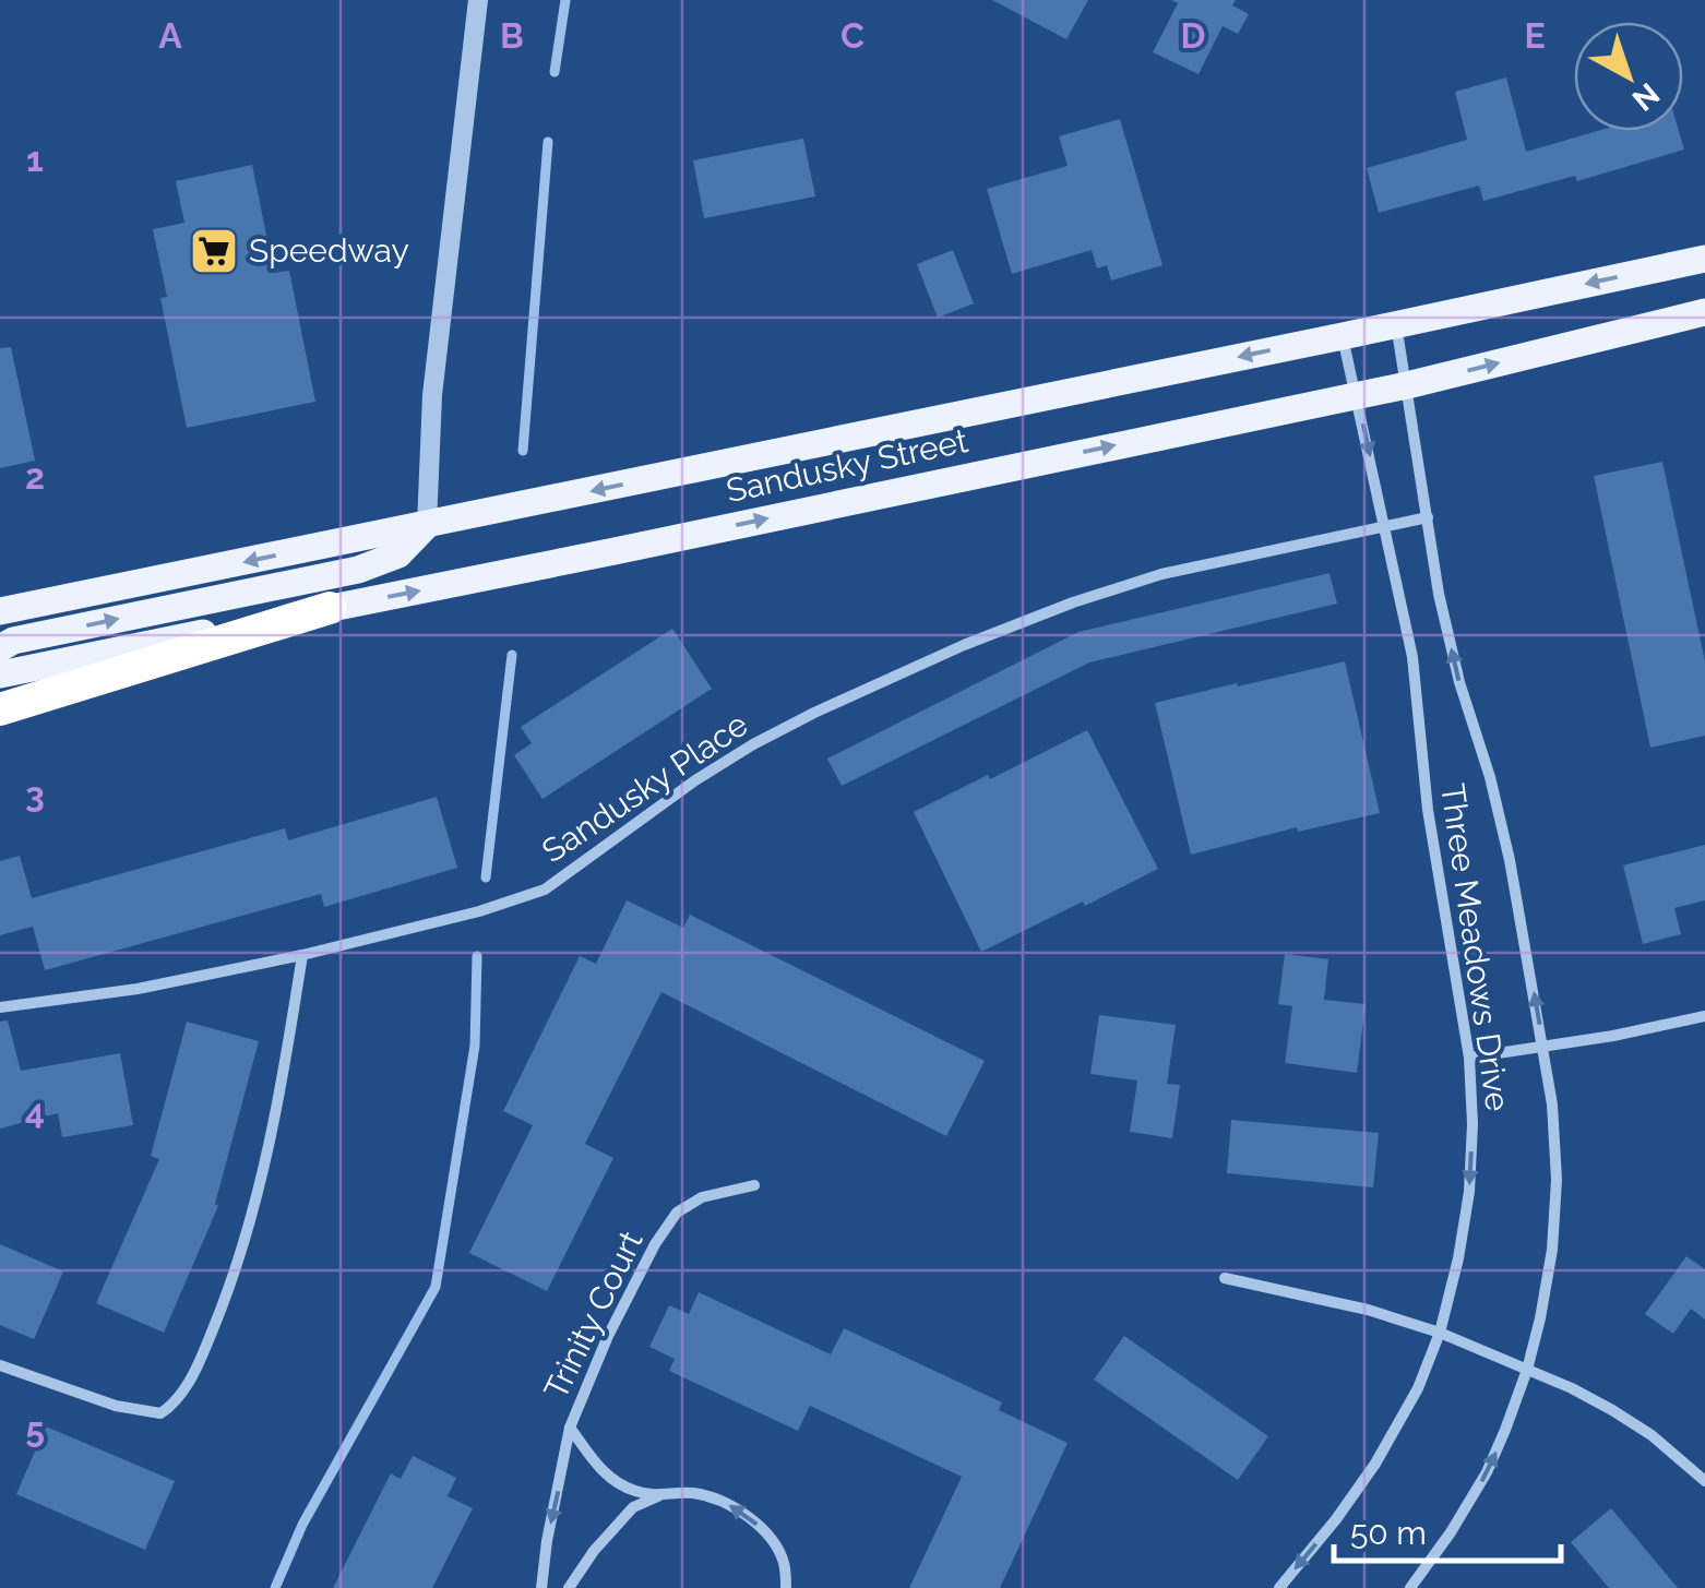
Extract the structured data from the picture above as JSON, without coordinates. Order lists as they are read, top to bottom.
{
  "streets": {
    "main road": ["Sandusky Street"],
    "street": ["Sandusky Place", "Three Meadows Drive", "Trinity Court"]
  },
  "crossings": [
    ["Sandusky Street", "Three Meadows Drive"],
    ["Sandusky Place", "Three Meadows Drive"]
  ],
  "places": {
    "supermarket": ["Speedway"]
  },
  "scale_bar": "50 m",
  "north": "bottom right",
  "grid": {
    "columns": [
      "A",
      "B",
      "C",
      "D",
      "E"
    ],
    "rows": [
      "1",
      "2",
      "3",
      "4",
      "5"
    ]
  }
}
